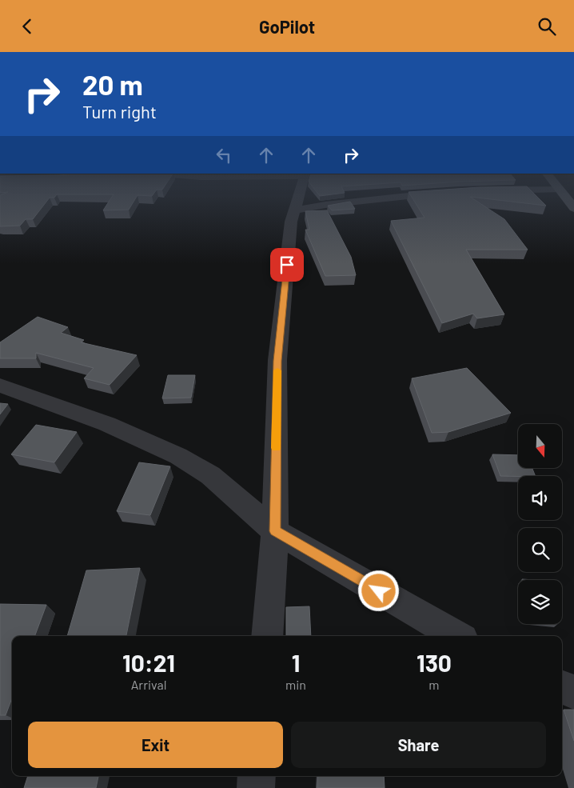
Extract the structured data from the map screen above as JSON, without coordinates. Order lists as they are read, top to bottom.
{
  "north": "bottom",
  "page": {
    "header": "GoPilot",
    "turn": ["20 m", "Turn right"],
    "eta": [
      "10:21",
      "Arrival",
      "1",
      "min",
      "130",
      "m"
    ],
    "buttons": ["Exit", "Share"]
  }
}
